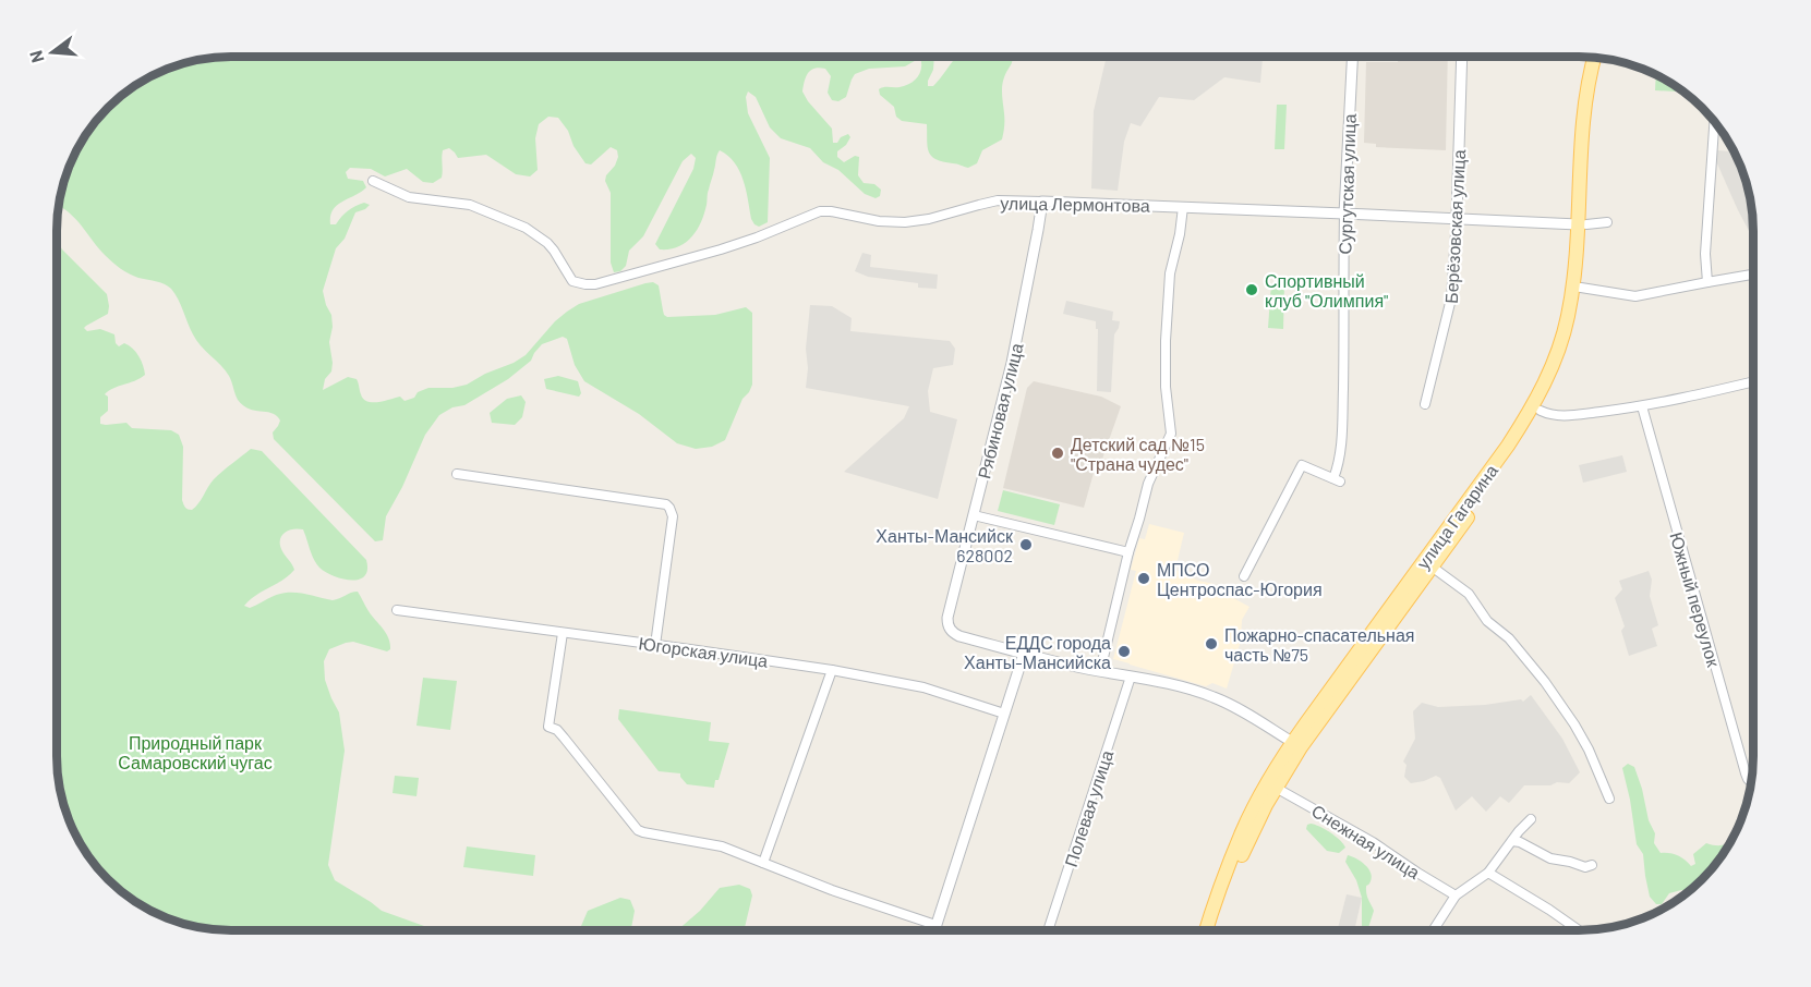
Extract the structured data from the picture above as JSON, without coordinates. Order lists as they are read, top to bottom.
{
  "streets": {
    "main road": ["улица Гагарина"],
    "street": [
      "Сургутская улица",
      "улица Лермонтова",
      "Берёзовская улица",
      "Рябиновая улица",
      "Южный переулок",
      "Югорская улица",
      "Полевая улица",
      "Снежная улица"
    ]
  },
  "crossings": [
    ["Сургутская улица", "улица Лермонтова"],
    ["улица Лермонтова", "Берёзовская улица"],
    ["улица Лермонтова", "Рябиновая улица"],
    ["улица Лермонтова", "улица Гагарина"],
    ["улица Гагарина", "Снежная улица"]
  ],
  "parks": ["Природный парк Самаровский чугас"],
  "places": [
    "Спортивный клуб \"Олимпия\"",
    "Детский сад №15 \"Страна чудес\"",
    "Ханты-Мансийск 628002",
    "МПСО Центроспас-Югория",
    "Пожарно-спасательная часть №75",
    "ЕДДС города Ханты-Мансийска"
  ],
  "north": "left"
}
